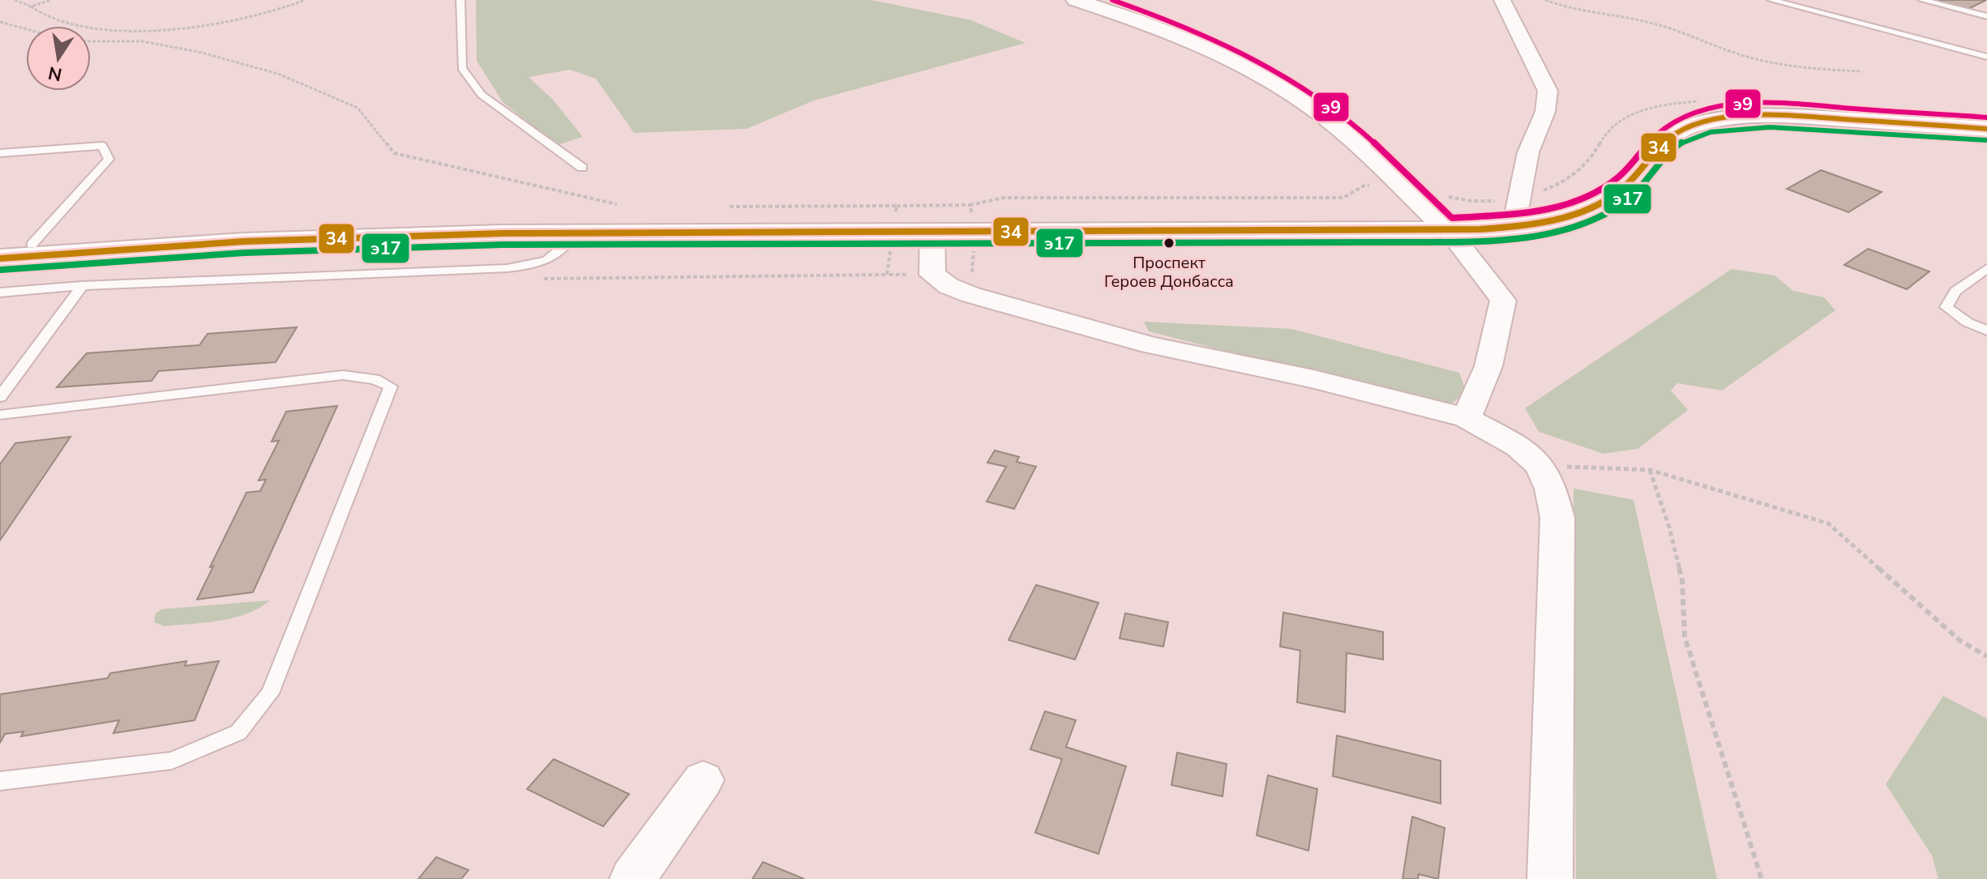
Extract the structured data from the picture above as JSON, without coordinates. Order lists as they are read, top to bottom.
{
  "places": ["Проспект Героев Донбасса"],
  "lines": ["transit line э9", "transit line 34", "transit line э17"],
  "north": "bottom"
}
